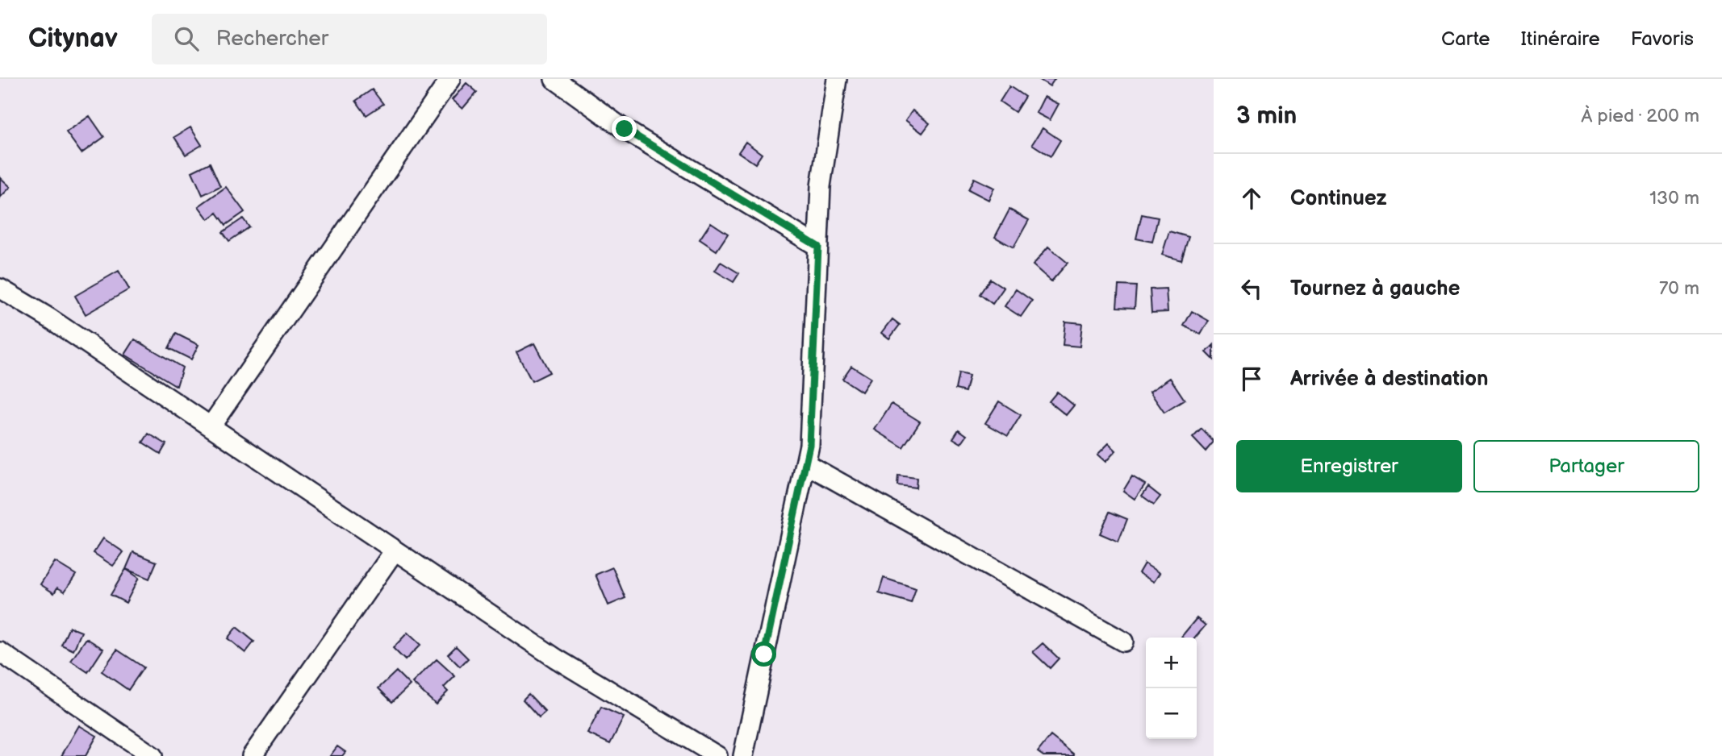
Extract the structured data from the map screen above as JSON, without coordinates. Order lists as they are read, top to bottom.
{
  "page": {
    "header": "Citynav",
    "search": "Rechercher",
    "nav": ["Carte", "Itinéraire", "Favoris"],
    "heading": ["3 min", "À pied · 200 m"],
    "list": [
      ["Continuez", "130 m"],
      ["Tournez à gauche", "70 m"],
      "Arrivée à destination"
    ],
    "buttons": ["Enregistrer", "Partager"],
    "map_buttons": ["+", "−"]
  }
}
